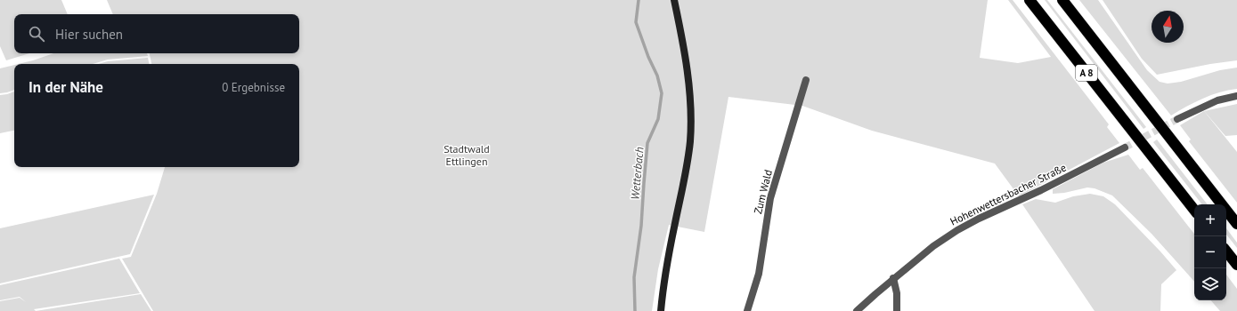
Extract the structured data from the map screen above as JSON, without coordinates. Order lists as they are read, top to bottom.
{
  "streets": {
    "highway": ["A 8"],
    "street": ["Zum Wald", "Hohenwettersbacher Straße"]
  },
  "water": ["Wetterbach"],
  "parks": ["Stadtwald Ettlingen"],
  "north": "top",
  "page": {
    "search": "Hier suchen",
    "heading": ["In der Nähe", "0 Ergebnisse"],
    "map_buttons": ["+", "−"]
  }
}
